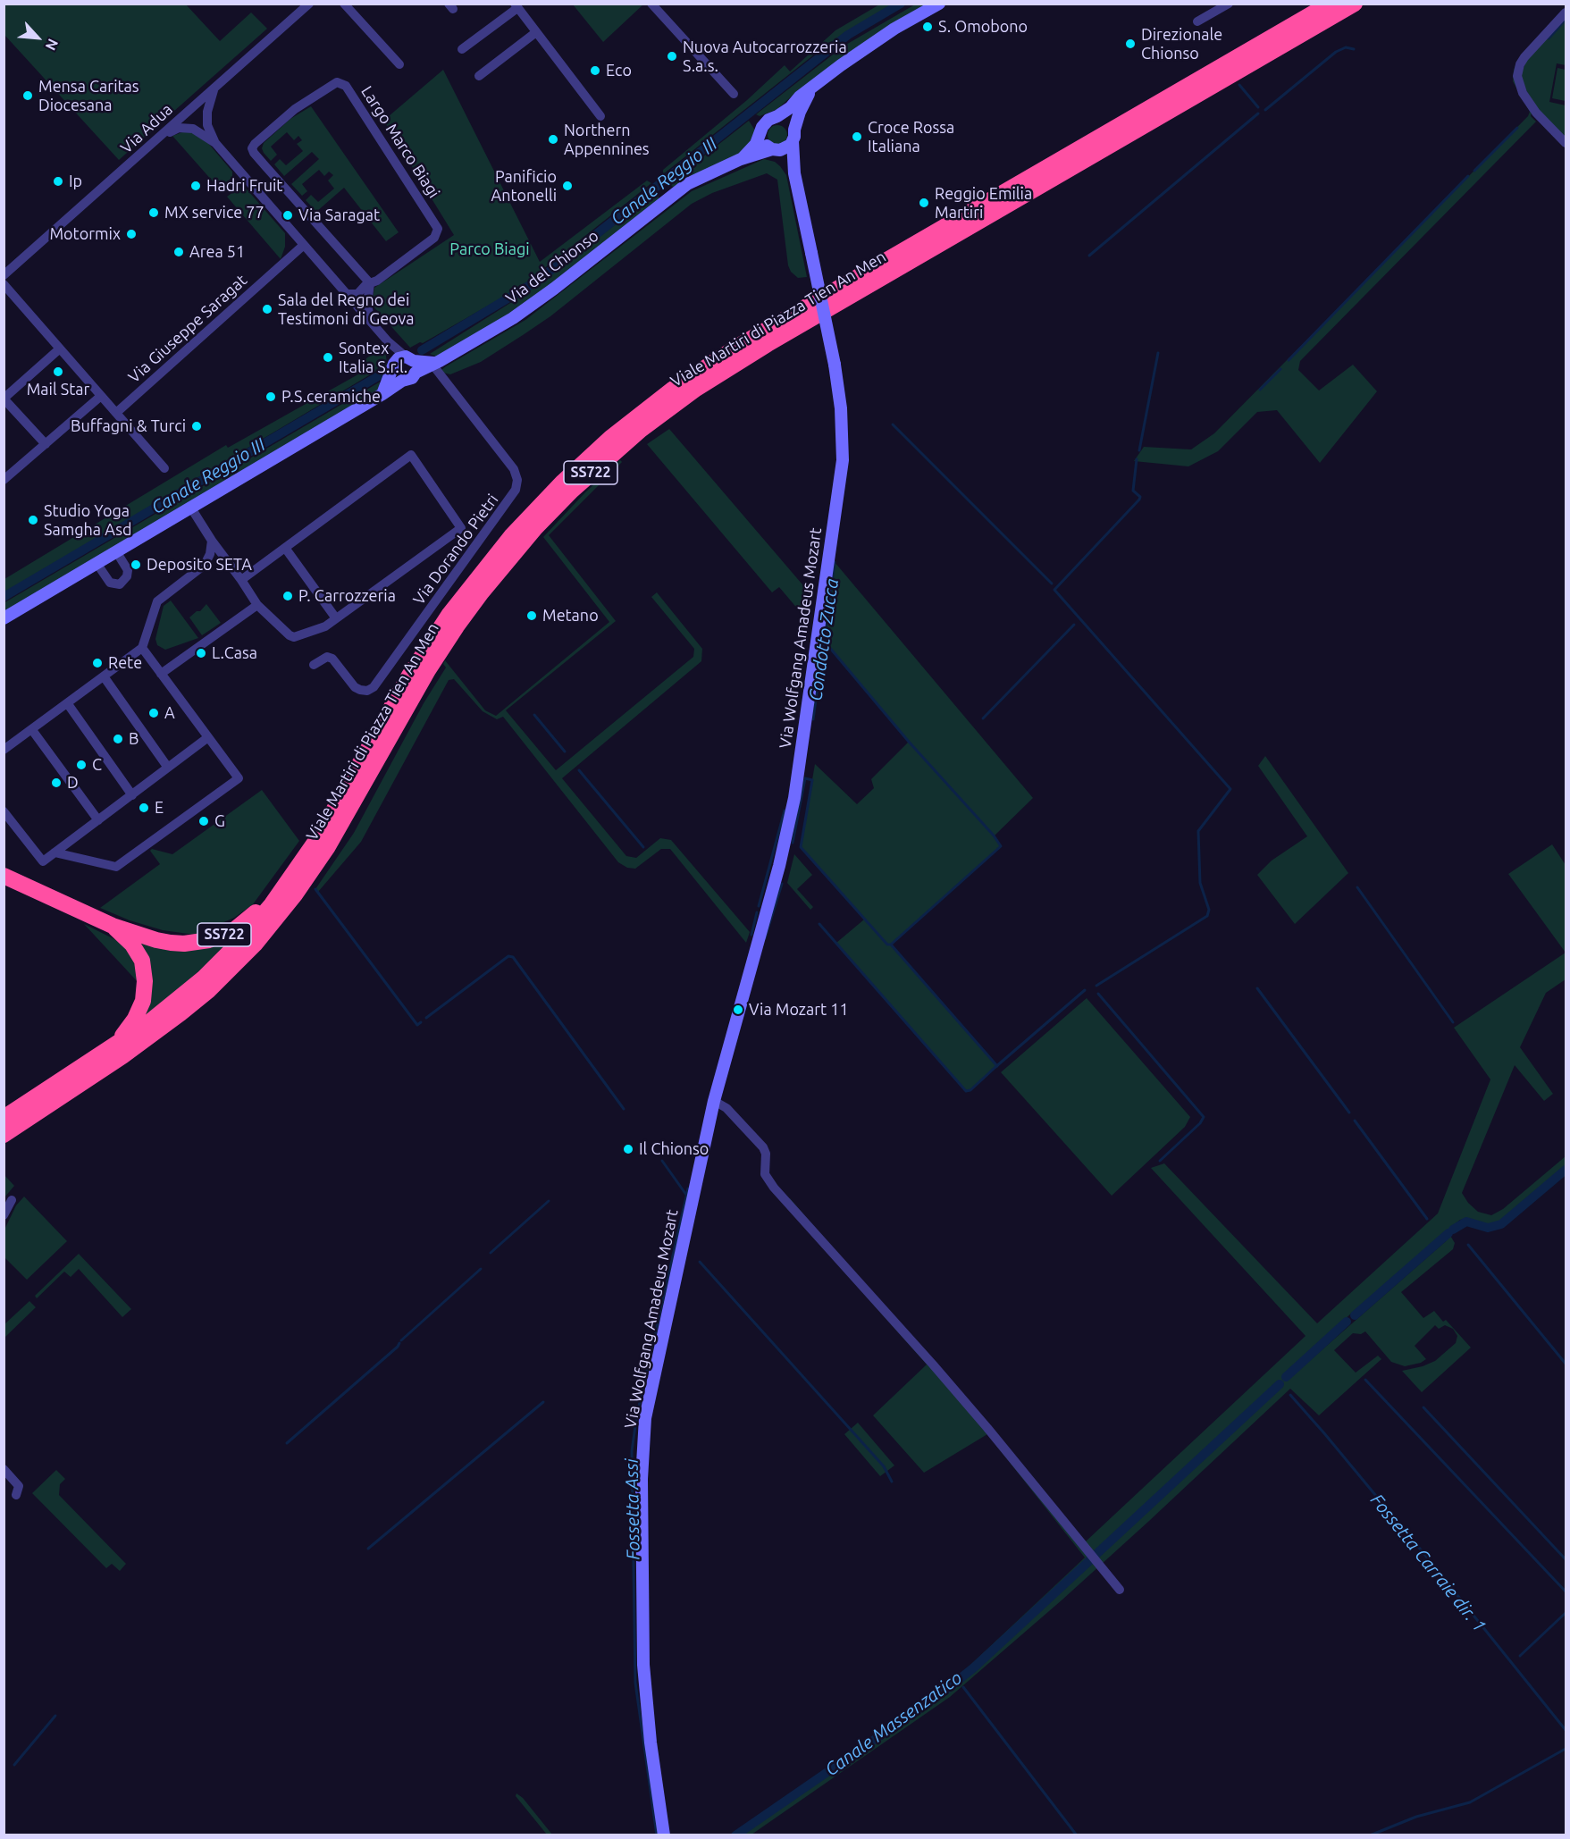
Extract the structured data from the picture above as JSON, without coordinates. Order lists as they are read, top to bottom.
{
  "streets": {
    "highway": ["Viale Martiri di Piazza Tien An Men", "SS722"],
    "street": [
      "Via Adua",
      "Largo Marco Biagi",
      "Via del Chionso",
      "Via Giuseppe Saragat",
      "Via Dorando Pietri",
      "Via Wolfgang Amadeus Mozart"
    ]
  },
  "crossings": [
    ["Via del Chionso", "Via Dorando Pietri"],
    ["Via del Chionso", "Via Wolfgang Amadeus Mozart"],
    ["Viale Martiri di Piazza Tien An Men", "SS722"]
  ],
  "water": [
    "Canale Reggio III",
    "Condotto Zucca",
    "Fossetta Assi",
    "Fossetta Carraie dir. 1",
    "Canale Massenzatico"
  ],
  "parks": ["Parco Biagi"],
  "places": [
    "S. Omobono",
    "Direzionale Chionso",
    "Nuova Autocarrozzeria S.a.s.",
    "Eco",
    "Mensa Caritas Diocesana",
    "Croce Rossa Italiana",
    "Northern Appennines",
    "Ip",
    "Hadri Fruit",
    "Panificio Antonelli",
    "Reggio Emilia Martiri",
    "MX service 77",
    "Via Saragat",
    "Motormix",
    "Area 51",
    "Sala del Regno dei Testimoni di Geova",
    "Sontex Italia S.r.l.",
    "Mail Star",
    "P.S.ceramiche",
    "Buffagni & Turci",
    "Studio Yoga Samgha Asd",
    "Deposito SETA",
    "P. Carrozzeria",
    "Metano",
    "L.Casa",
    "Rete",
    "A",
    "B",
    "C",
    "D",
    "E",
    "G",
    "Via Mozart 11",
    "Il Chionso"
  ],
  "north": "bottom right"
}
